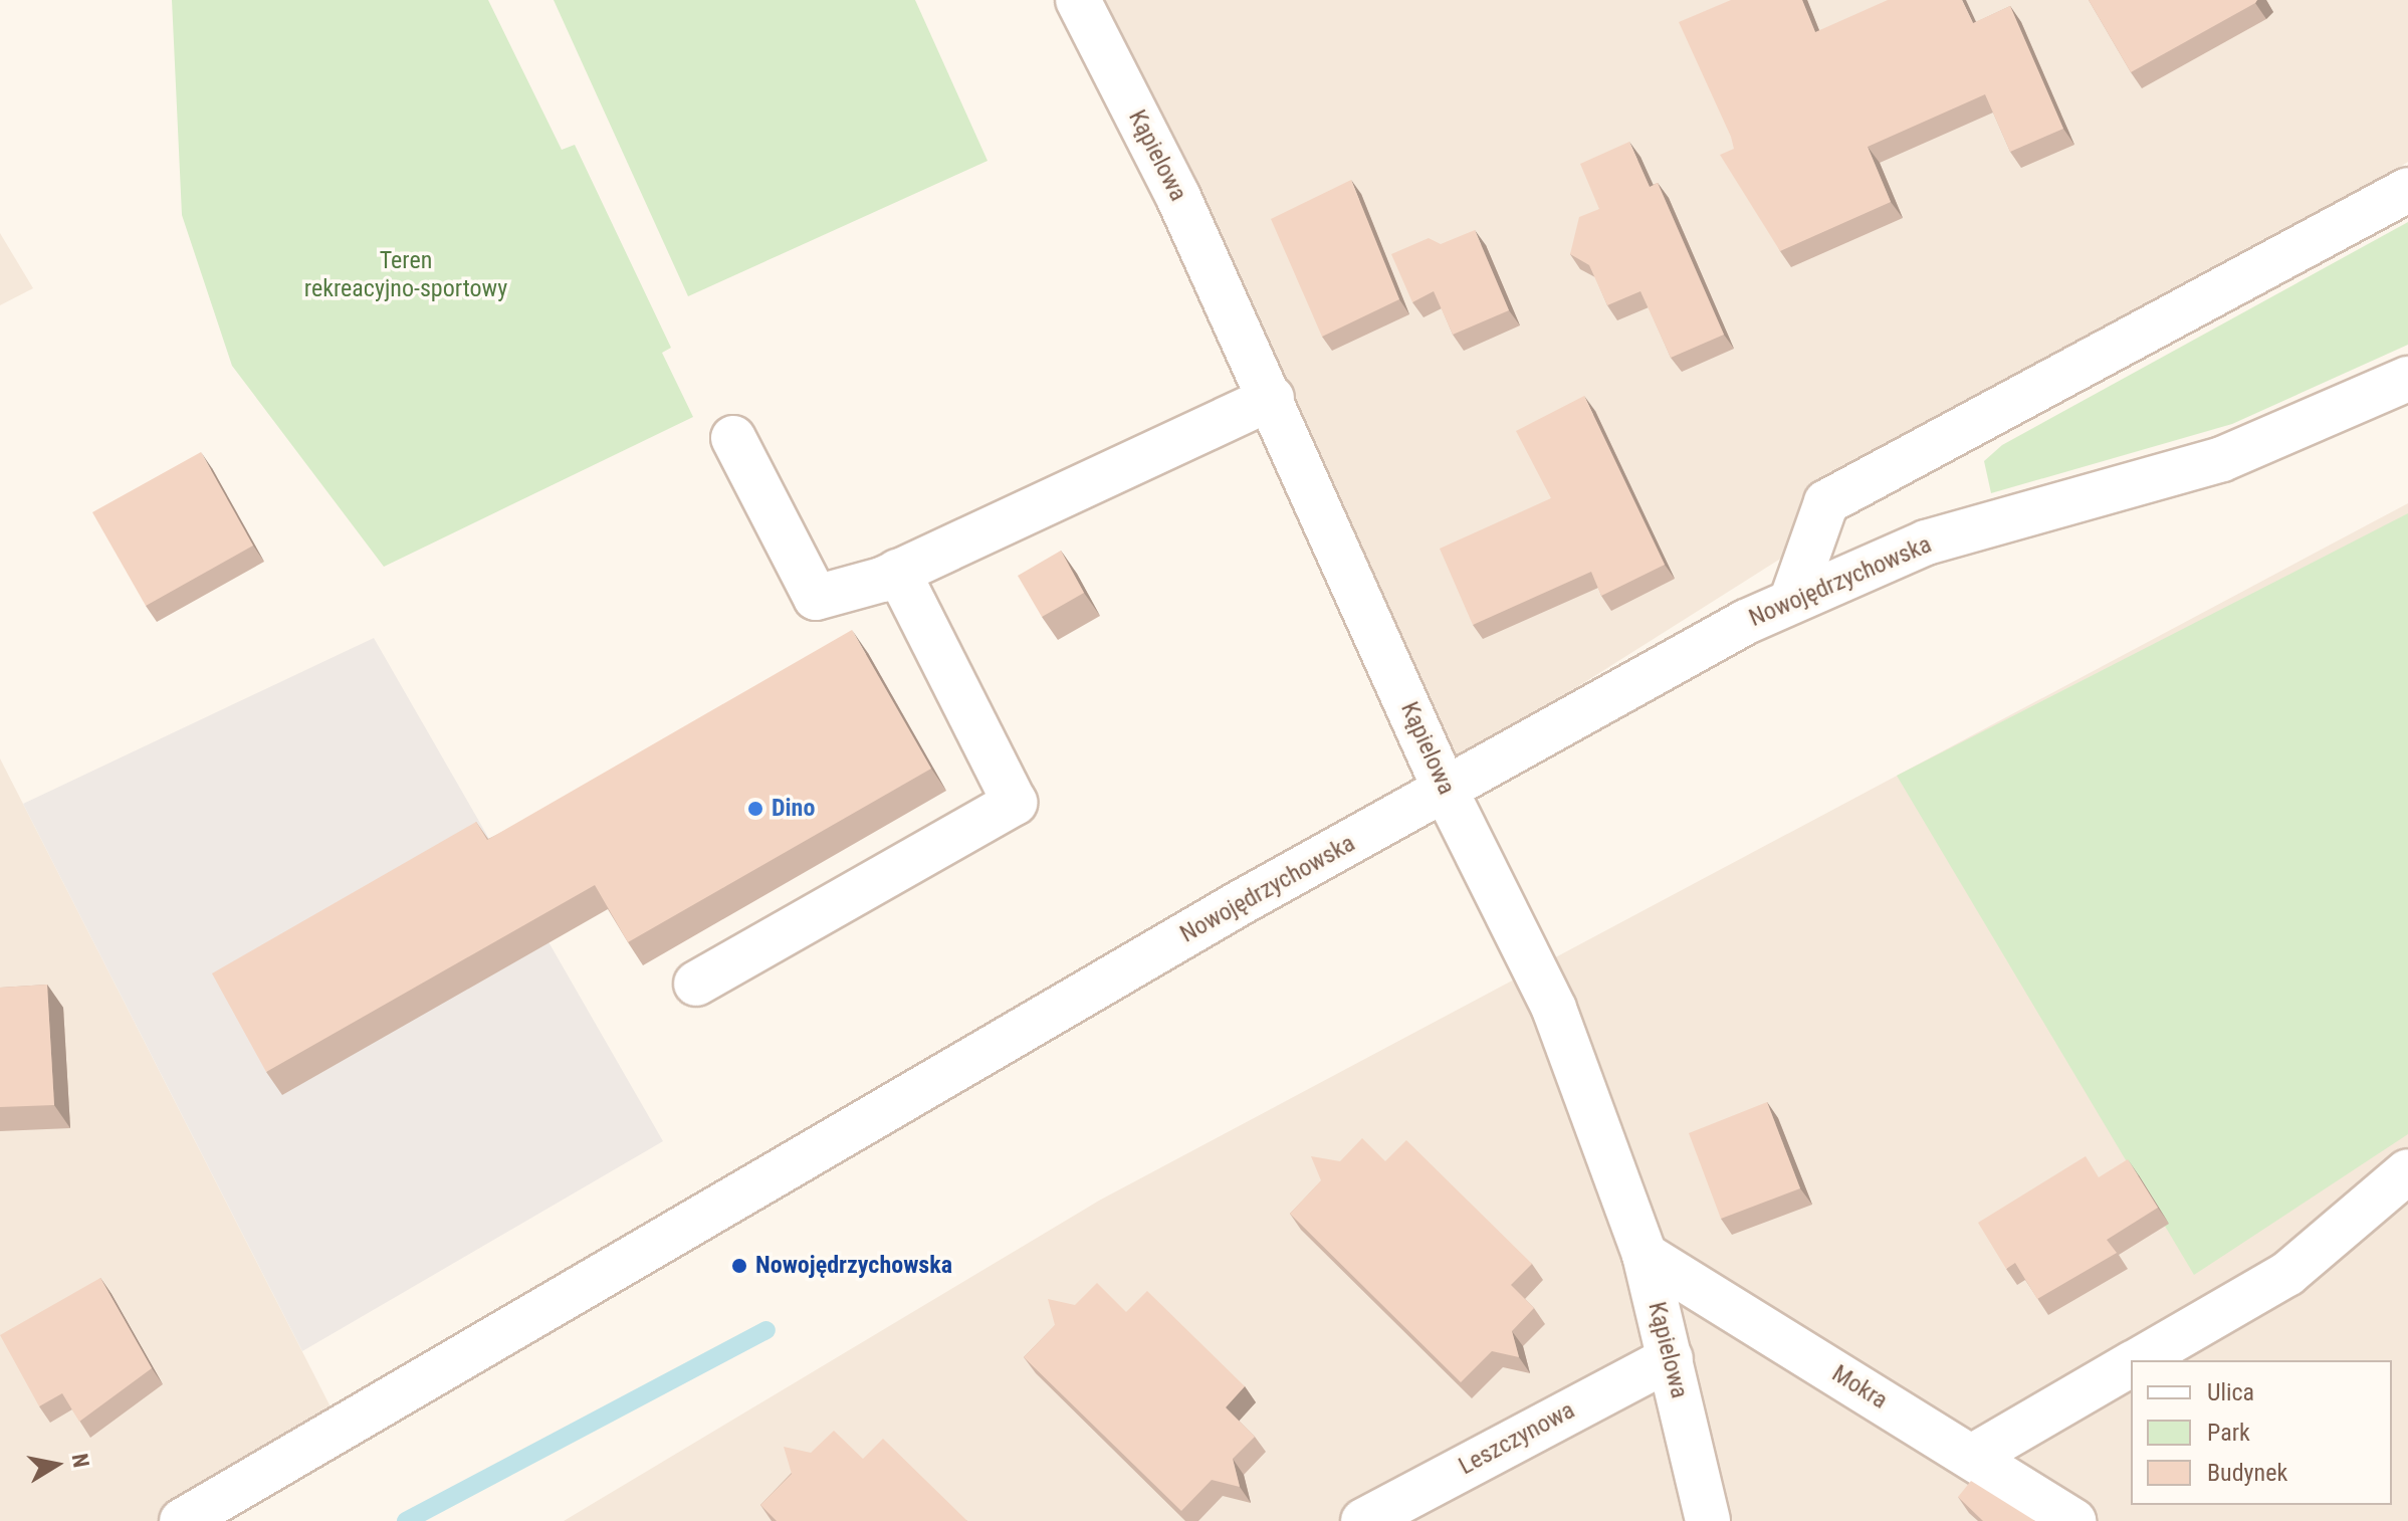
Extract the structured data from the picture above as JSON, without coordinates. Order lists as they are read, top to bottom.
{
  "streets": {
    "street": [
      "Kąpielowa",
      "Nowojędrzychowska",
      "Mokra",
      "Leszczynowa"
    ]
  },
  "crossings": [
    ["Kąpielowa", "Nowojędrzychowska"],
    ["Kąpielowa", "Mokra"],
    ["Kąpielowa", "Leszczynowa"]
  ],
  "parks": ["Teren rekreacyjno-sportowy"],
  "places": ["Dino", "Nowojędrzychowska"],
  "legend": ["Ulica", "Park", "Budynek"],
  "north": "right"
}
